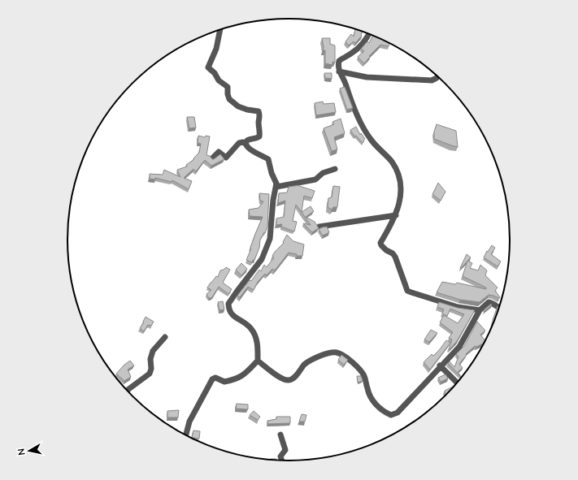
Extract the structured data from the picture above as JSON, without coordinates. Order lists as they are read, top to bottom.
{
  "north": "left"
}
